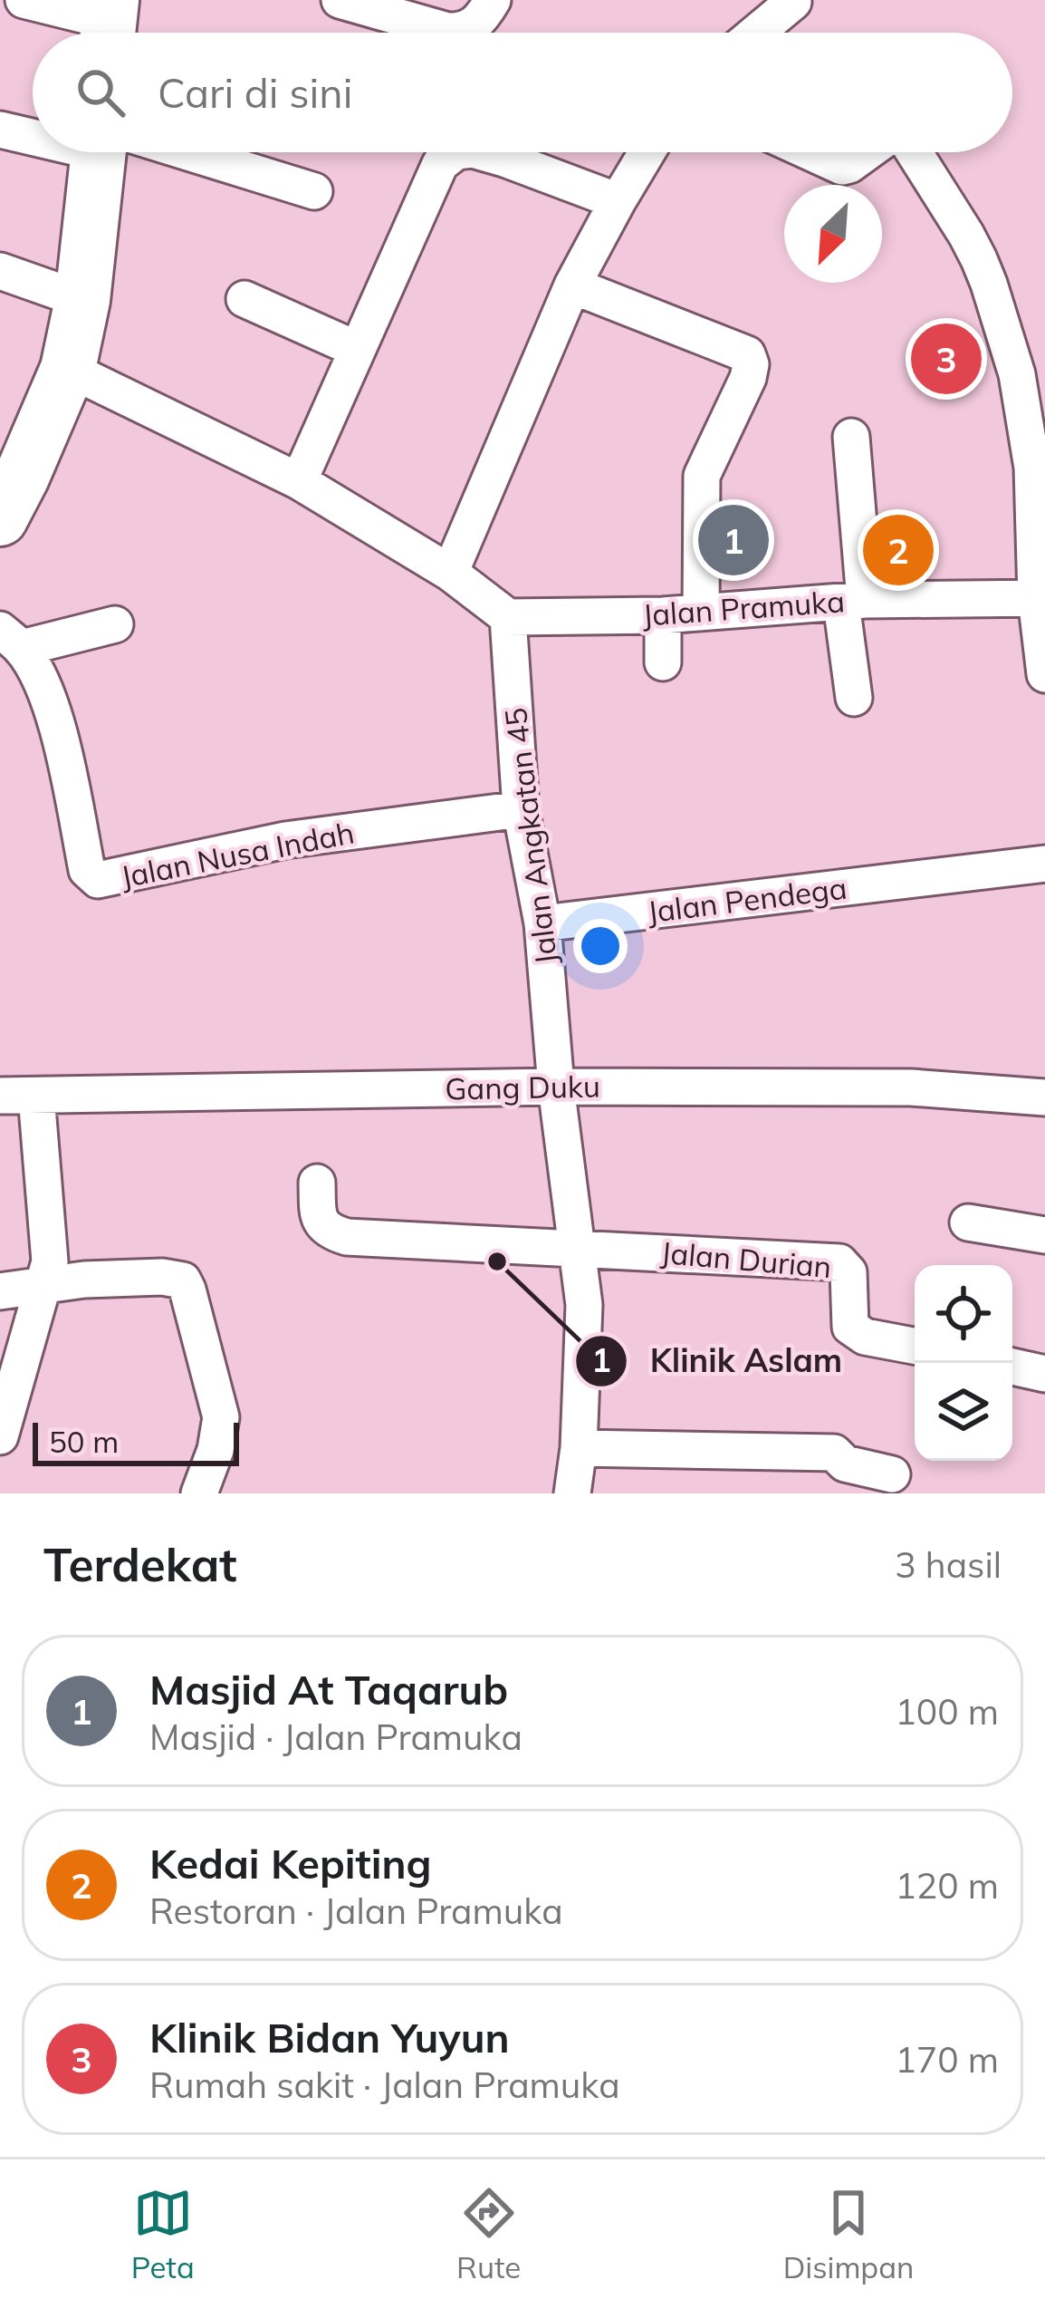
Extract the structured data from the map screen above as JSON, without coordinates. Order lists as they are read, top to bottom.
{
  "streets": {
    "street": [
      "Jalan Pramuka",
      "Jalan Angkatan 45",
      "Jalan Nusa Indah",
      "Jalan Pendega",
      "Gang Duku",
      "Jalan Durian"
    ]
  },
  "crossings": [
    ["Jalan Pramuka", "Jalan Angkatan 45"],
    ["Jalan Angkatan 45", "Jalan Nusa Indah"],
    ["Jalan Angkatan 45", "Jalan Pendega"],
    ["Jalan Angkatan 45", "Gang Duku"],
    ["Jalan Angkatan 45", "Jalan Durian"]
  ],
  "places": ["Klinik Aslam"],
  "scale_bar": "50 m",
  "north": "bottom left",
  "page": {
    "search": "Cari di sini",
    "pins": ["3", "1", "2"],
    "scale": "50 m",
    "heading": ["Terdekat", "3 hasil"],
    "list": [
      {
        "mark": "1",
        "name": "Masjid At Taqarub",
        "note": "Masjid · Jalan Pramuka",
        "value": "100 m"
      },
      {
        "mark": "2",
        "name": "Kedai Kepiting",
        "note": "Restoran · Jalan Pramuka",
        "value": "120 m"
      },
      {
        "mark": "3",
        "name": "Klinik Bidan Yuyun",
        "note": "Rumah sakit · Jalan Pramuka",
        "value": "170 m"
      }
    ],
    "nav": ["Peta", "Rute", "Disimpan"]
  }
}
